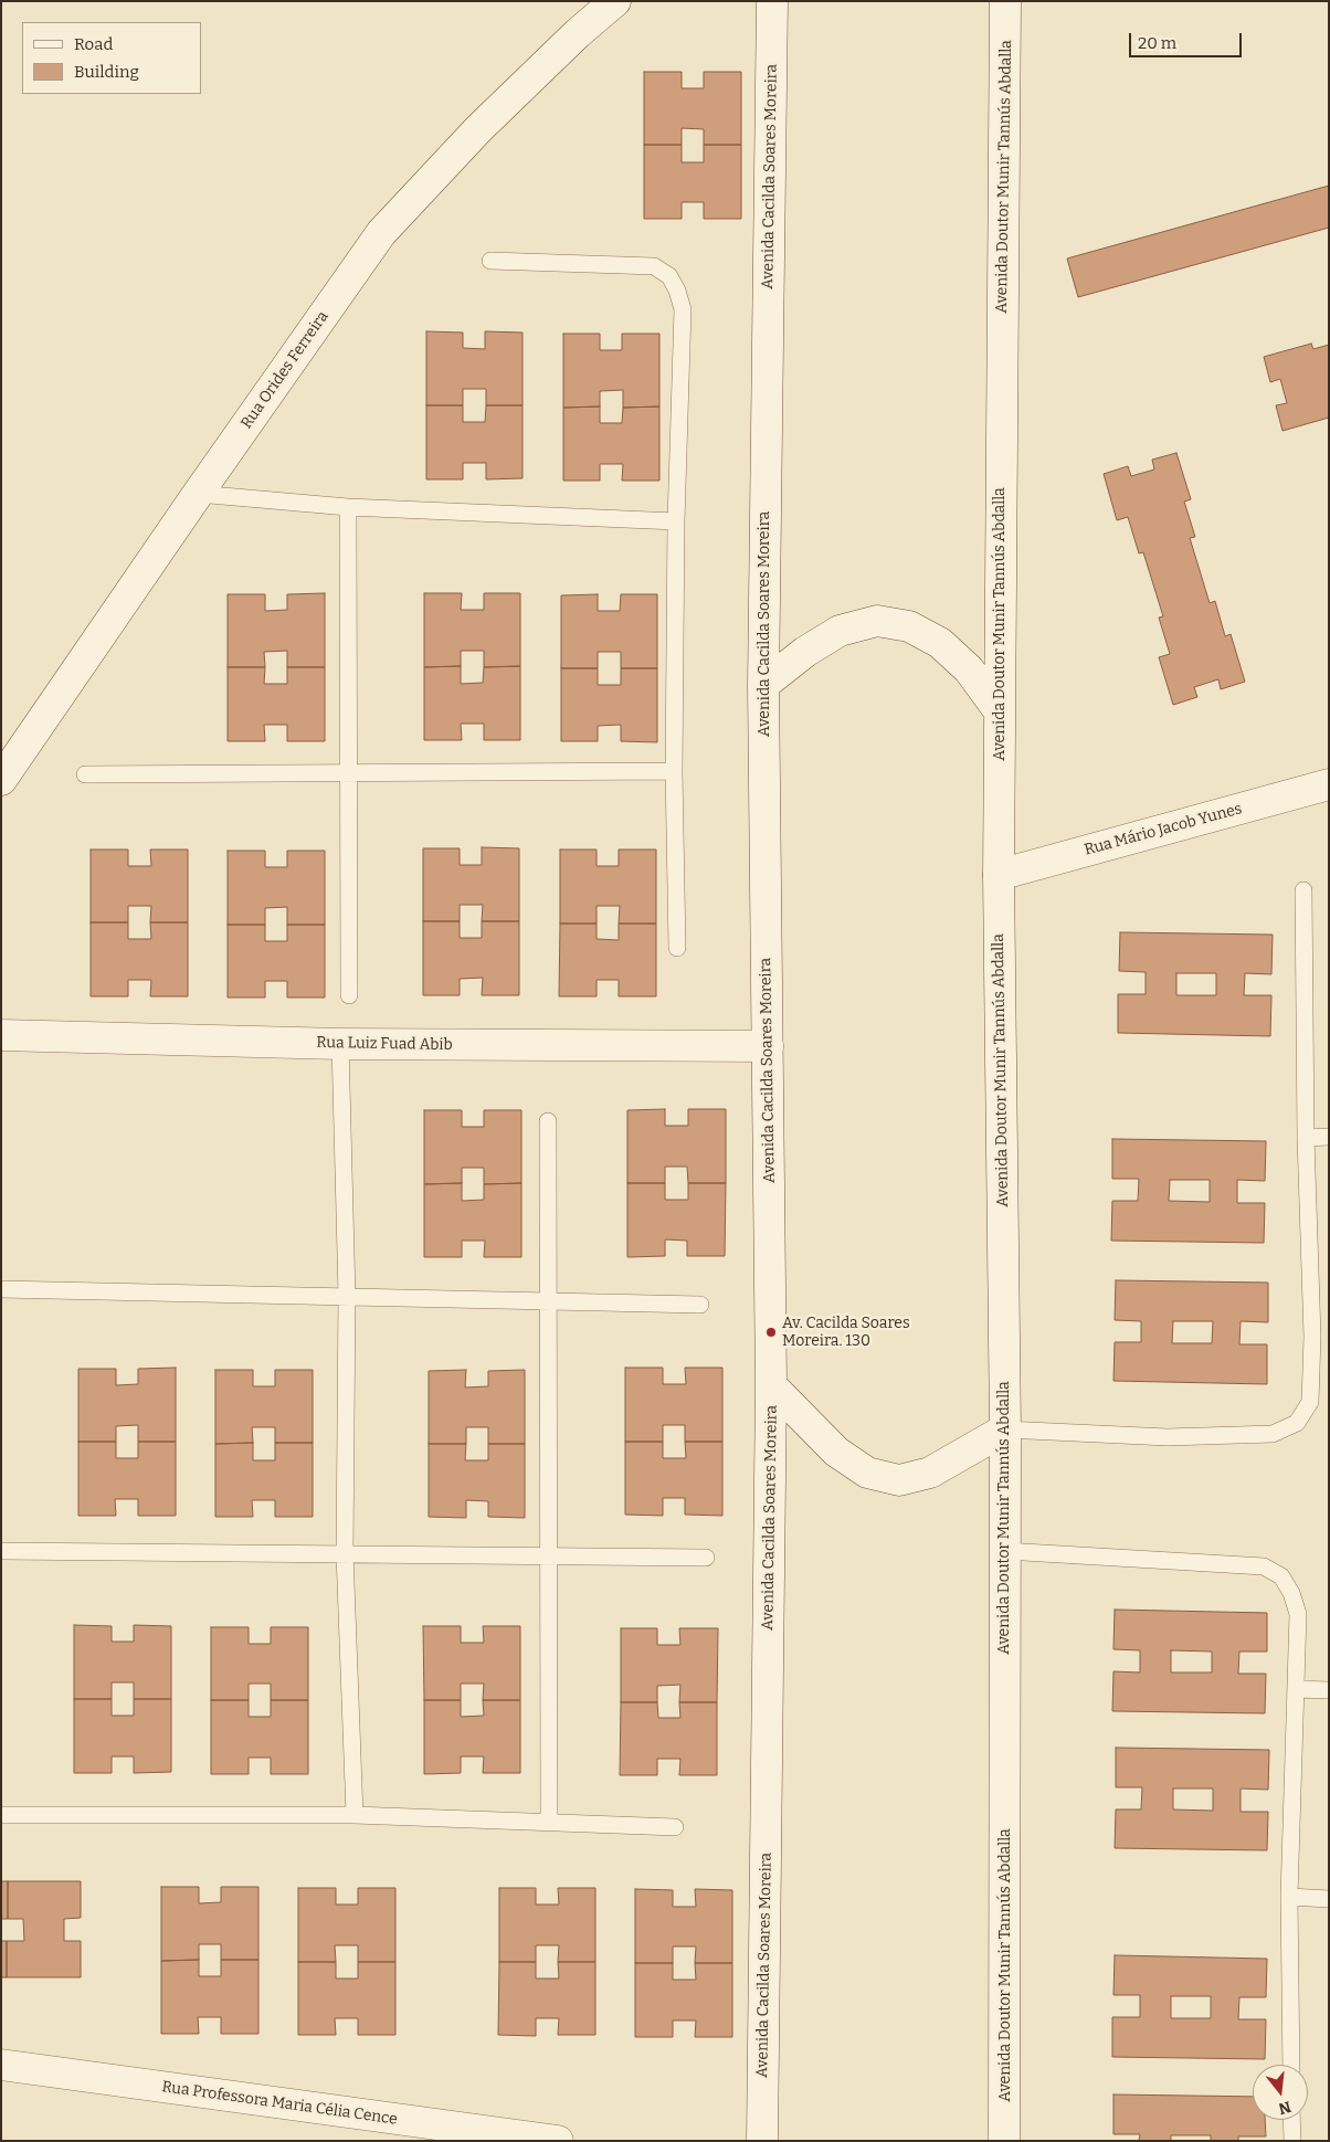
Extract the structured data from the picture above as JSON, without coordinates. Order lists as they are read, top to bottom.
{
  "streets": {
    "street": [
      "Avenida Cacilda Soares Moreira",
      "Avenida Doutor Munir Tannús Abdalla",
      "Rua Orides Ferreira",
      "Rua Mário Jacob Yunes",
      "Rua Luiz Fuad Abib",
      "Rua Professora Maria Célia Cence"
    ]
  },
  "crossings": [
    ["Avenida Cacilda Soares Moreira", "Rua Luiz Fuad Abib"],
    ["Avenida Doutor Munir Tannús Abdalla", "Rua Mário Jacob Yunes"]
  ],
  "places": ["Av. Cacilda Soares Moreira. 130"],
  "legend": ["Road", "Building"],
  "scale_bar": "20 m",
  "north": "bottom"
}
